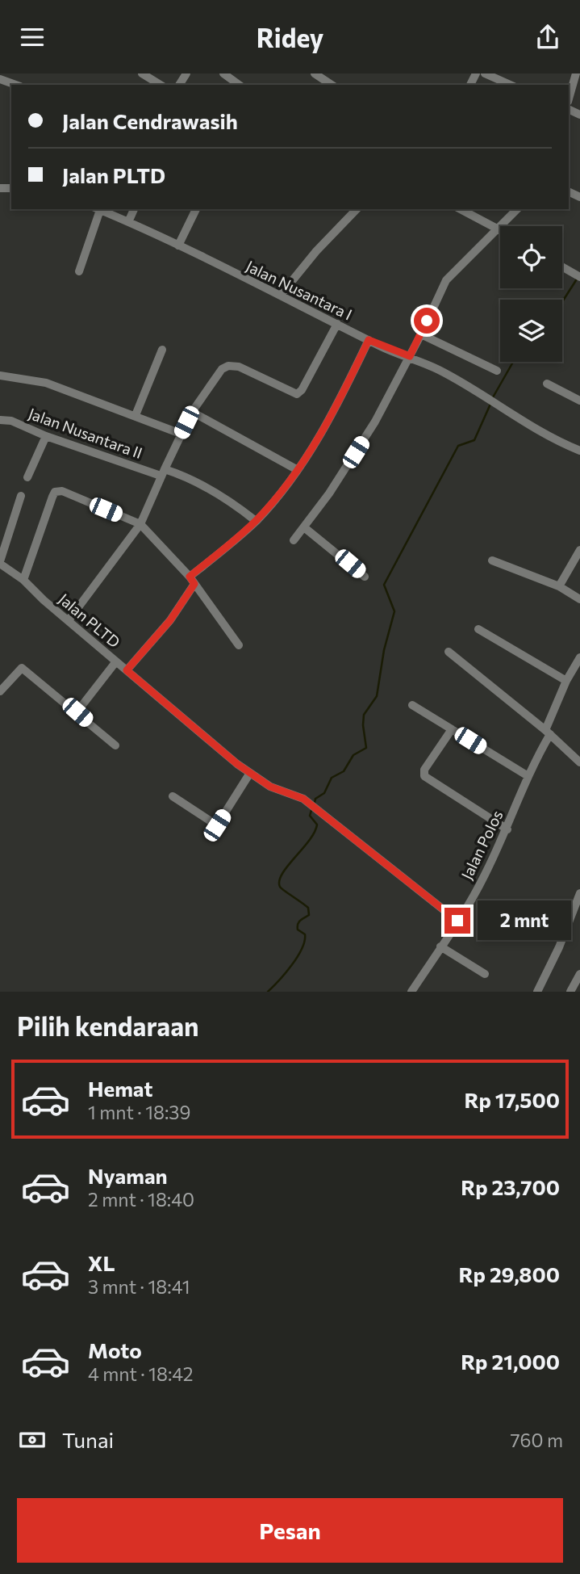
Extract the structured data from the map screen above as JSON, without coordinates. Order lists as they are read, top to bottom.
{
  "streets": {
    "street": [
      "Jalan Nusantara I",
      "Jalan Nusantara II",
      "Jalan PLTD",
      "Jalan Polos"
    ]
  },
  "crossings": [
    ["Jalan PLTD", "Jalan Polos"]
  ],
  "page": {
    "header": "Ridey",
    "banner": ["Jalan Cendrawasih", "Jalan PLTD"],
    "bubble": "2 mnt",
    "heading": "Pilih kendaraan",
    "list": [
      {
        "name": "Hemat",
        "note": "1 mnt · 18:39",
        "value": "Rp 17,500"
      },
      {
        "name": "Nyaman",
        "note": "2 mnt · 18:40",
        "value": "Rp 23,700"
      },
      {
        "name": "XL",
        "note": "3 mnt · 18:41",
        "value": "Rp 29,800"
      },
      {
        "name": "Moto",
        "note": "4 mnt · 18:42",
        "value": "Rp 21,000"
      }
    ],
    "pay": ["Tunai", "760 m"],
    "buttons": "Pesan"
  }
}
